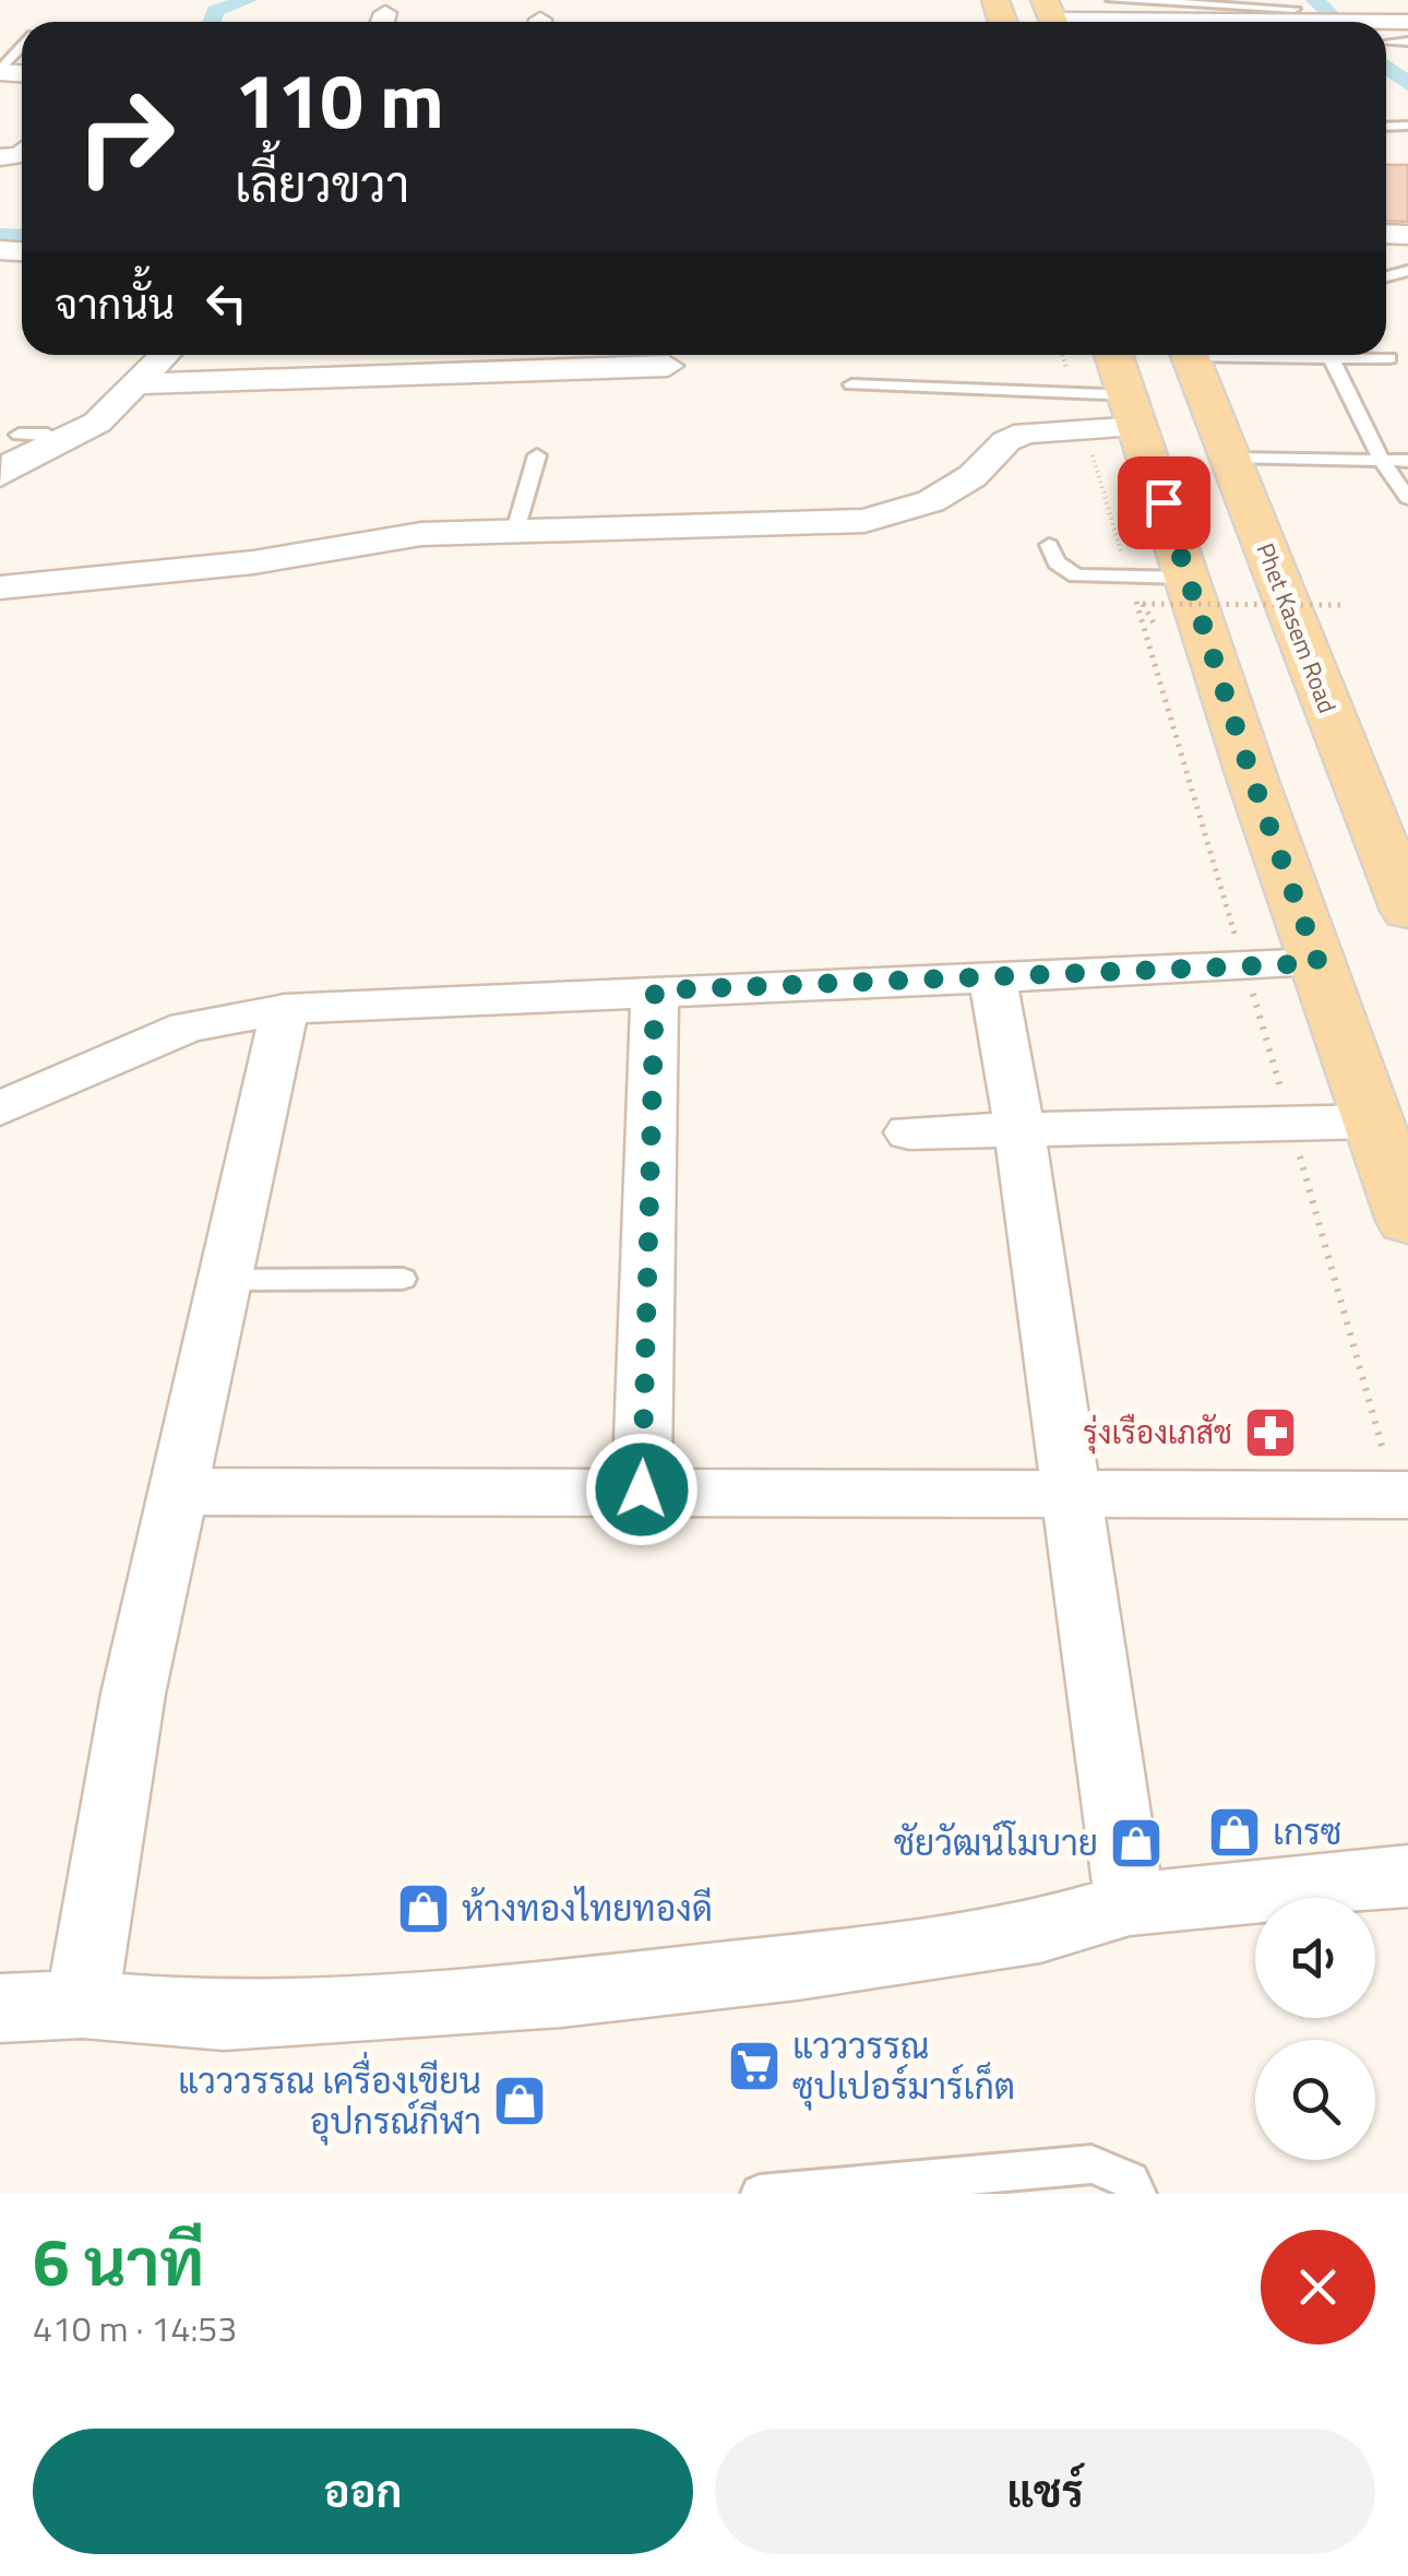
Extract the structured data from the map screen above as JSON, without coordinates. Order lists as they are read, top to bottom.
{
  "streets": {
    "main road": ["Phet Kasem Road"]
  },
  "places": {
    "pharmacy": ["รุ่งเรืองเภสัช"],
    "shop": [
      "เกรซ",
      "ชัยวัฒน์โมบาย",
      "ห้างทองไทยทองดี",
      "แวววรรณ เครื่องเขียน อุปกรณ์กีฬา"
    ],
    "supermarket": ["แวววรรณ ซุปเปอร์มาร์เก็ต"]
  },
  "page": {
    "turn": ["110 m", "เลี้ยวขวา"],
    "then": "จากนั้น",
    "heading": ["6 นาที", "410 m · 14:53"],
    "buttons": ["ออก", "แชร์"]
  }
}
